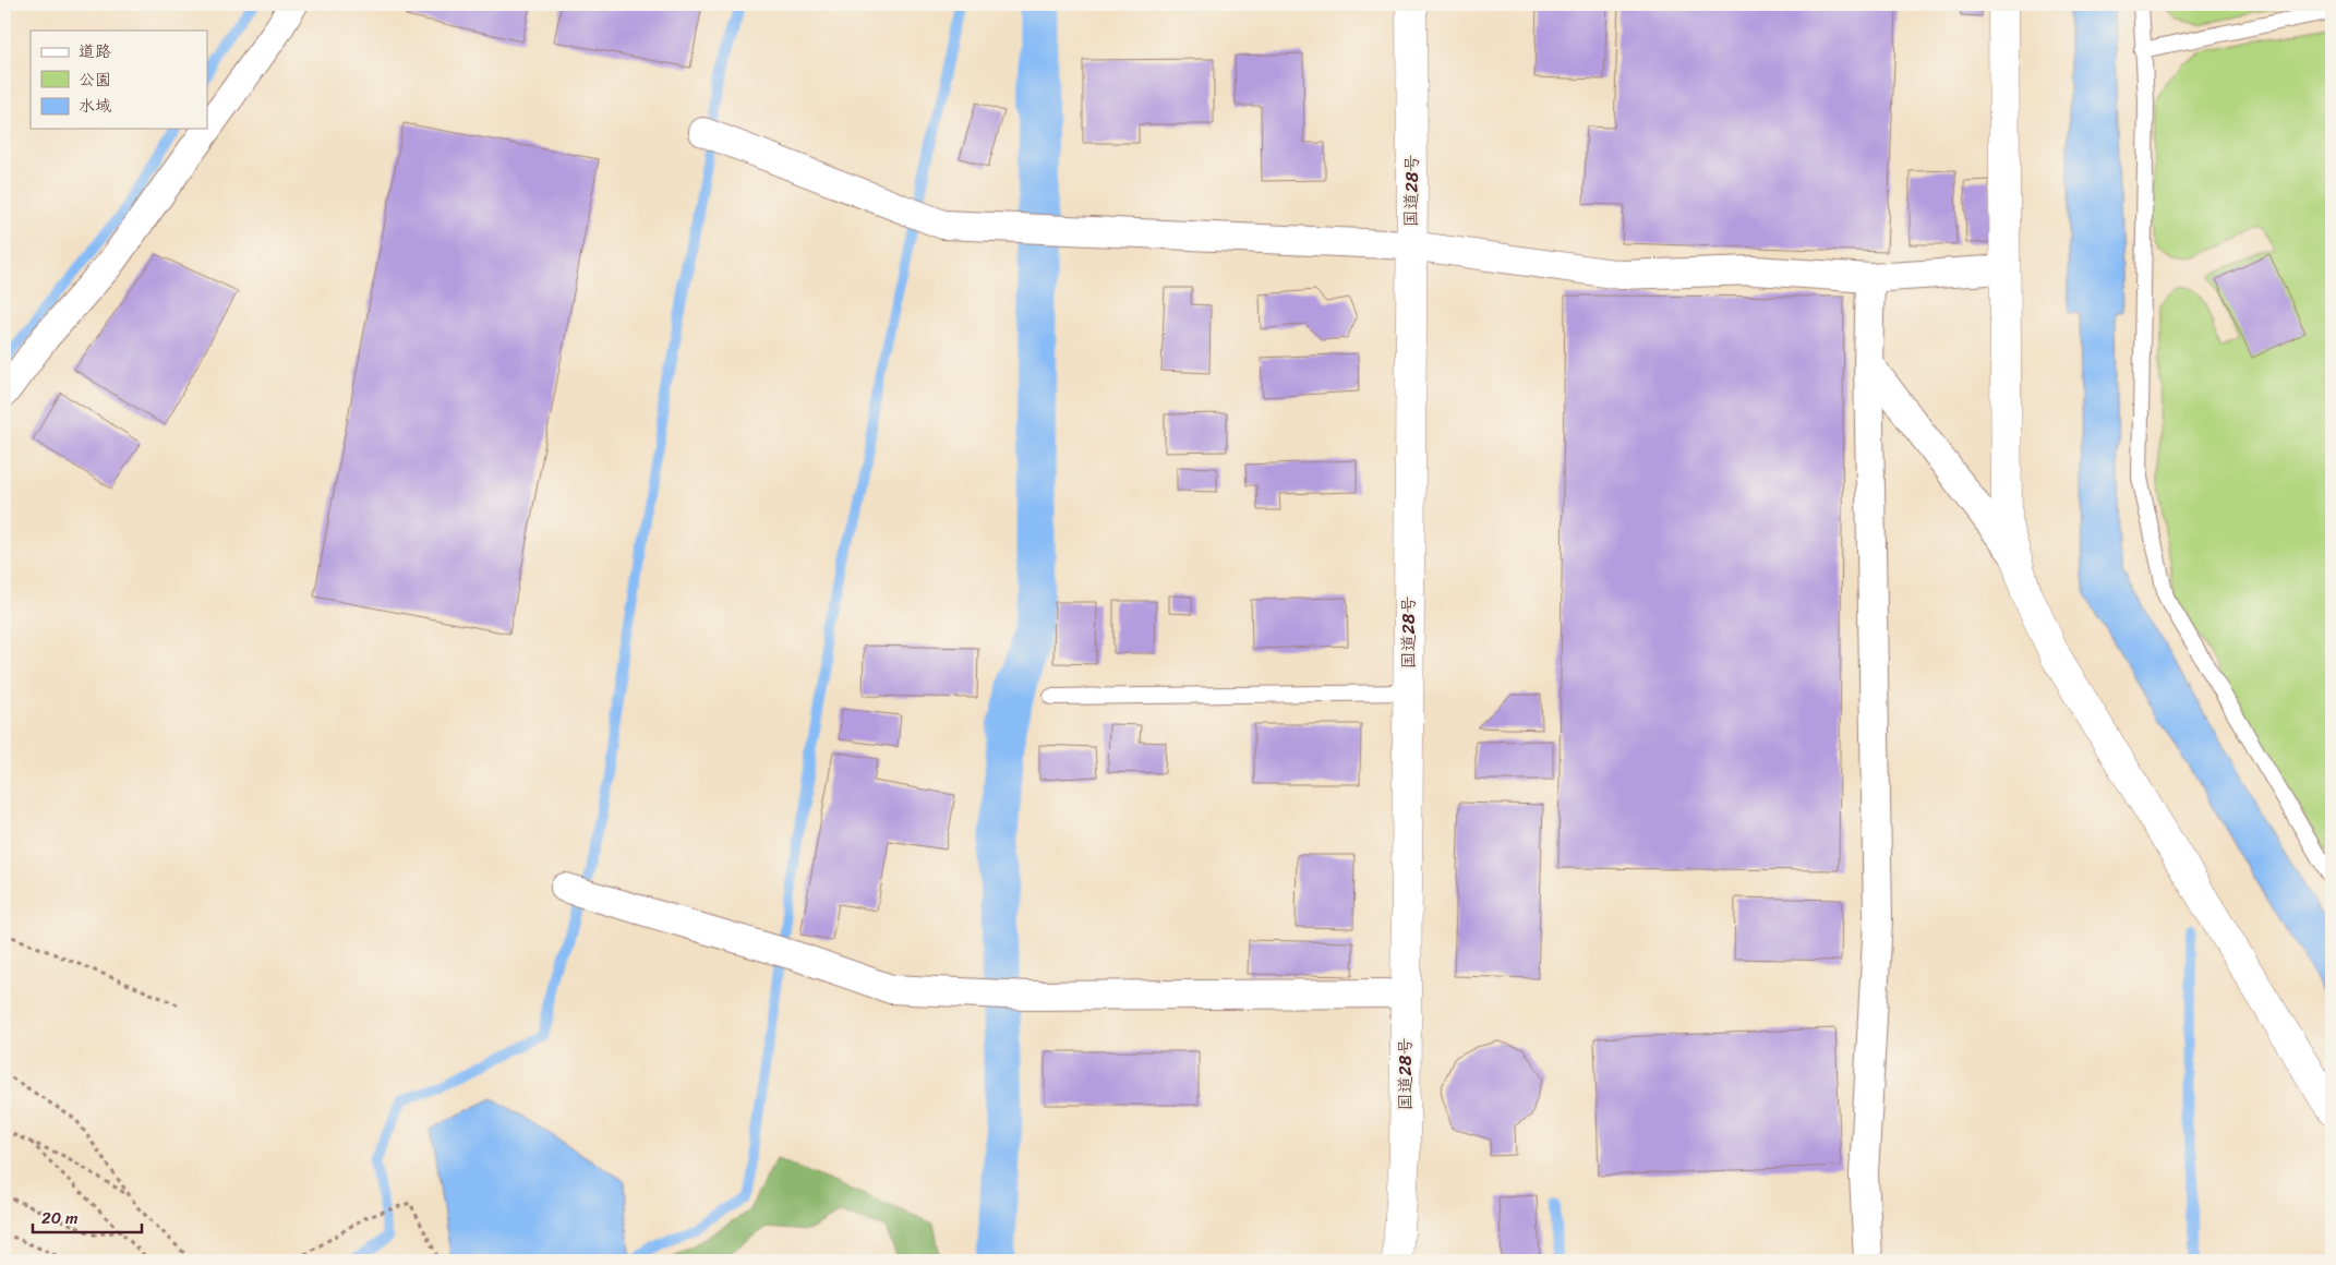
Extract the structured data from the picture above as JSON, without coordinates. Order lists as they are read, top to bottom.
{
  "streets": {
    "main road": ["国道28号"]
  },
  "legend": ["道路", "公園", "水域"],
  "scale_bar": "20 m"
}
